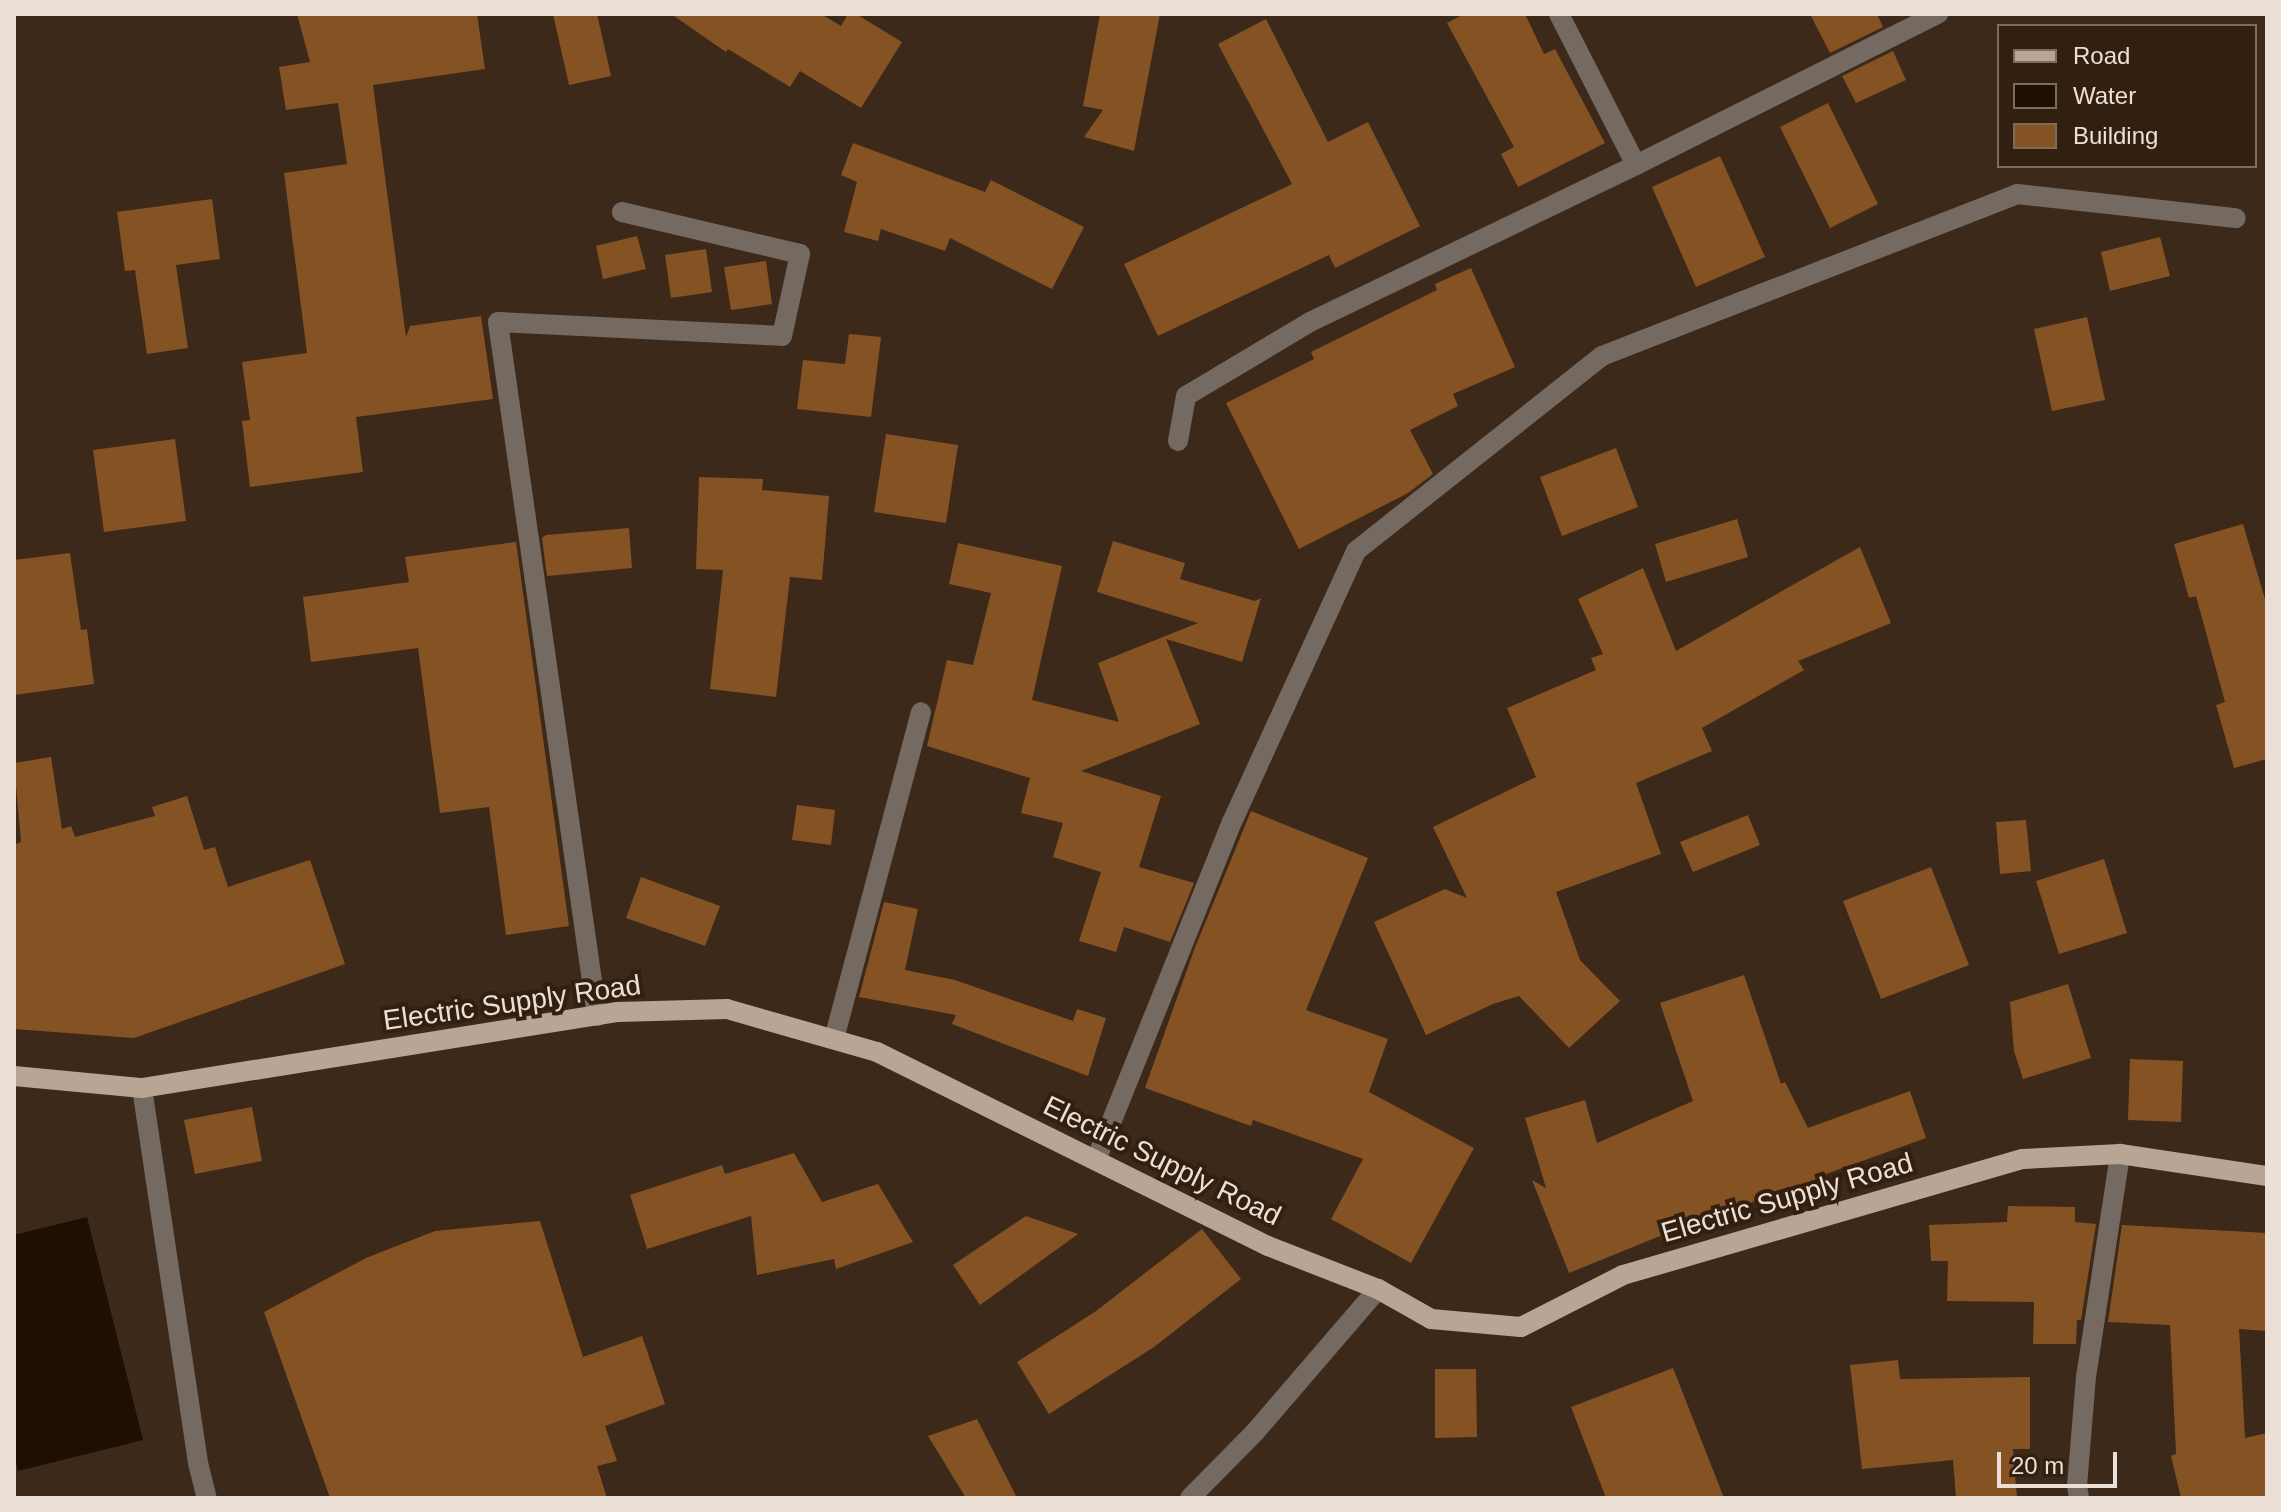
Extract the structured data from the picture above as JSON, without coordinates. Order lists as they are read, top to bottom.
{
  "streets": {
    "main road": ["Electric Supply Road"]
  },
  "legend": ["Road", "Water", "Building"],
  "scale_bar": "20 m"
}
